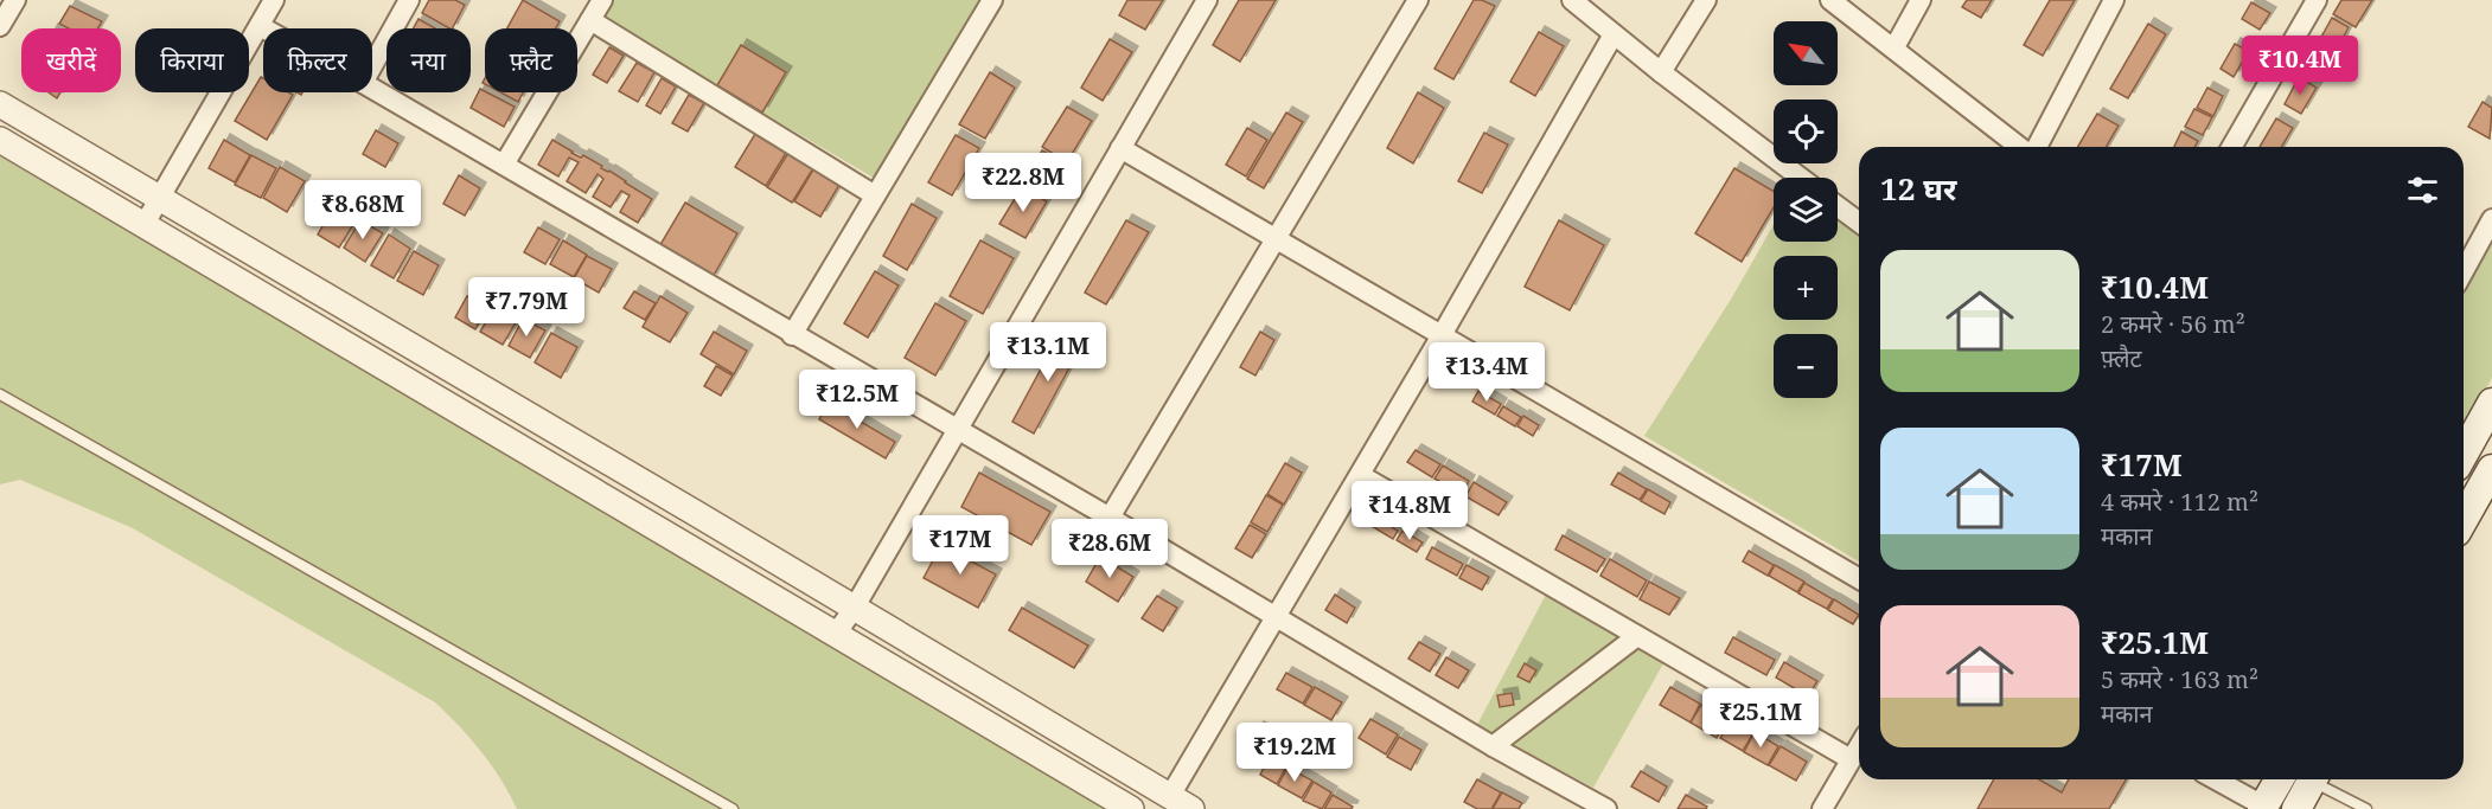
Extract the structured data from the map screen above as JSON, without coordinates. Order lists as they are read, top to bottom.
{
  "north": "top left",
  "page": {
    "map_buttons": ["+", "−"],
    "chip": [
      "खरीदें",
      "किराया",
      "फ़िल्टर",
      "नया",
      "फ़्लैट"
    ],
    "price": [
      "₹10.4M",
      "₹22.8M",
      "₹8.68M",
      "₹7.79M",
      "₹13.1M",
      "₹13.4M",
      "₹12.5M",
      "₹14.8M",
      "₹17M",
      "₹28.6M",
      "₹25.1M",
      "₹19.2M"
    ],
    "heading": "12 घर",
    "list": [
      {
        "name": "₹10.4M",
        "note": "2 कमरे · 56 m² · फ़्लैट"
      },
      {
        "name": "₹17M",
        "note": "4 कमरे · 112 m² · मकान"
      },
      {
        "name": "₹25.1M",
        "note": "5 कमरे · 163 m² · मकान"
      }
    ]
  }
}
